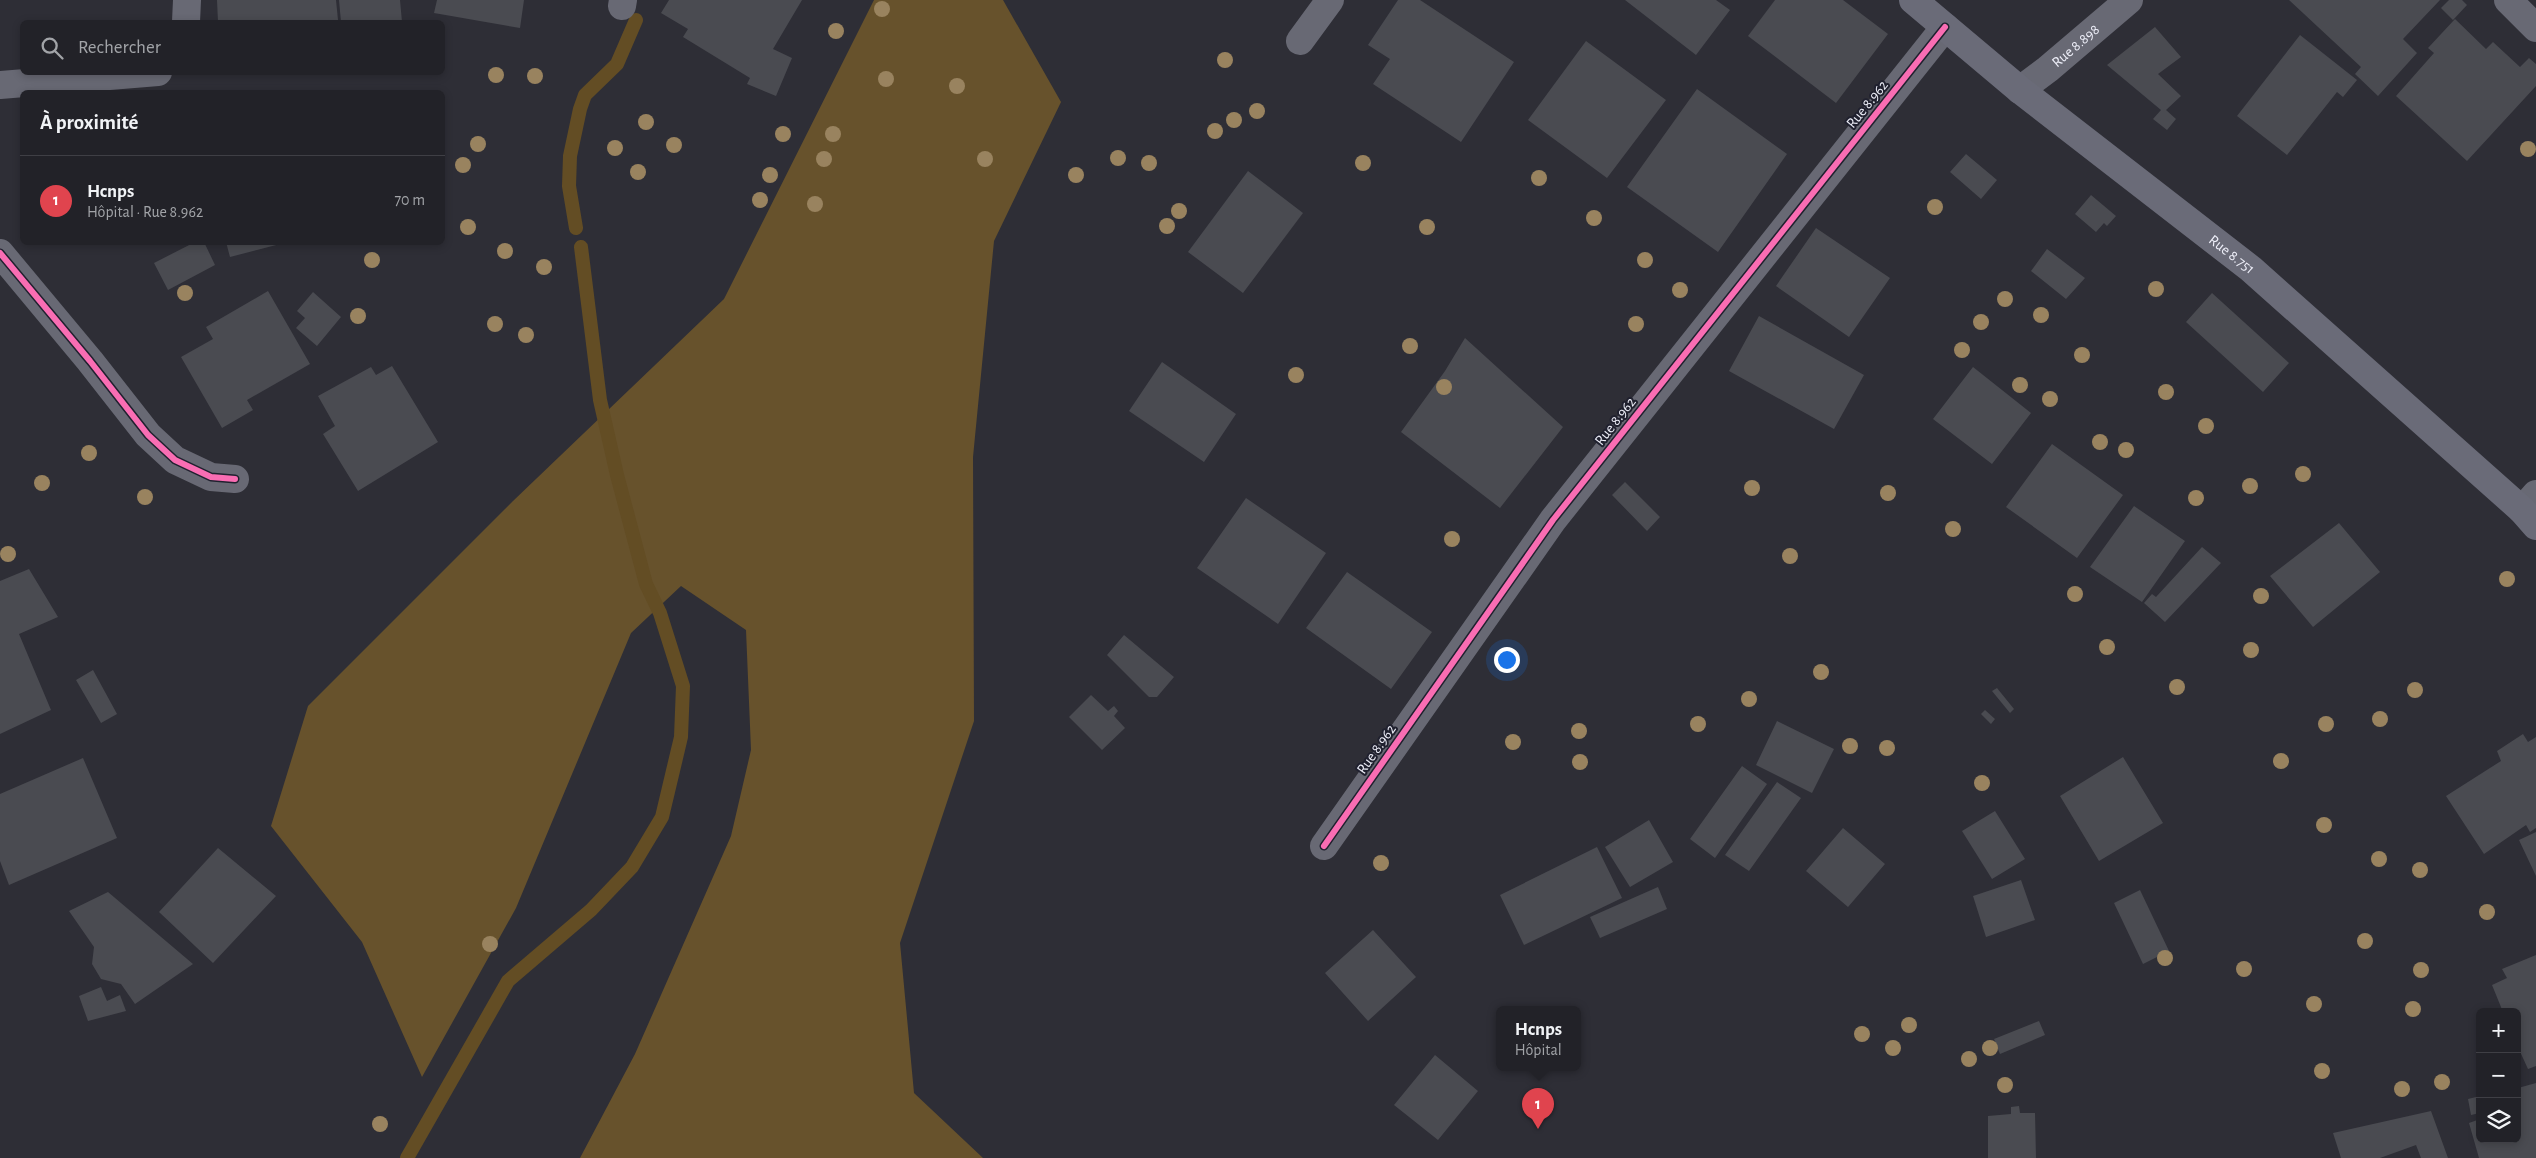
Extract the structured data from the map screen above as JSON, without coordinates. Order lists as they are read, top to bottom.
{
  "streets": {
    "main road": ["Rue 8.751"],
    "street": ["Rue 8.898", "Rue 8.962"]
  },
  "crossings": [
    ["Rue 8.898", "Rue 8.751"],
    ["Rue 8.962", "Rue 8.751"]
  ],
  "page": {
    "search": "Rechercher",
    "heading": "À proximité",
    "list": [
      {
        "mark": "1",
        "name": "Hcnps",
        "note": "Hôpital · Rue 8.962",
        "value": "70 m"
      }
    ],
    "popup": ["Hcnps", "Hôpital"],
    "map_buttons": ["+", "−"],
    "pins": "1"
  }
}
